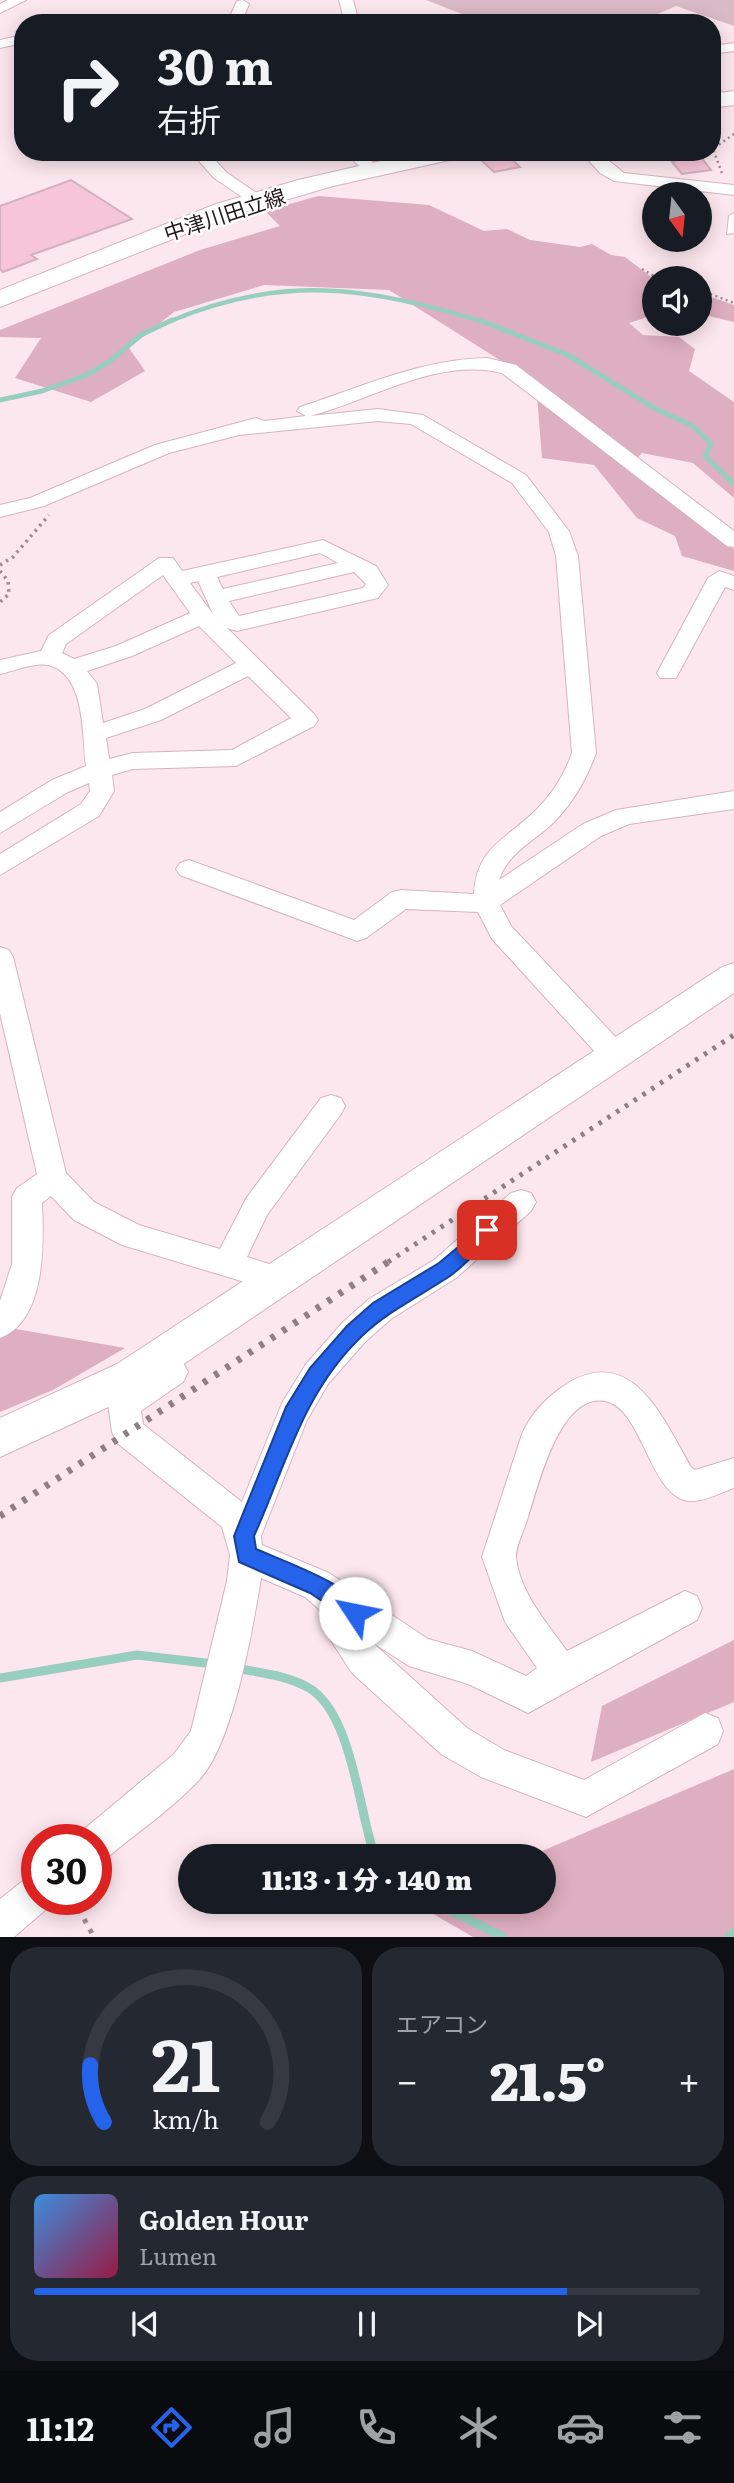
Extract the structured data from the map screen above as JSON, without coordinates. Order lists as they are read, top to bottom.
{
  "streets": {
    "main road": ["中津川田立線"]
  },
  "north": "bottom",
  "page": {
    "turn": ["30 m", "右折"],
    "limit": "30",
    "trip": "11:13 · 1 分 · 140 m",
    "tile": "エアコン",
    "heat": ["−", "21.5°", "+"],
    "song": ["Golden Hour", "Lumen"],
    "tabs": "11:12",
    "gauge": ["21", "km/h"]
  }
}
